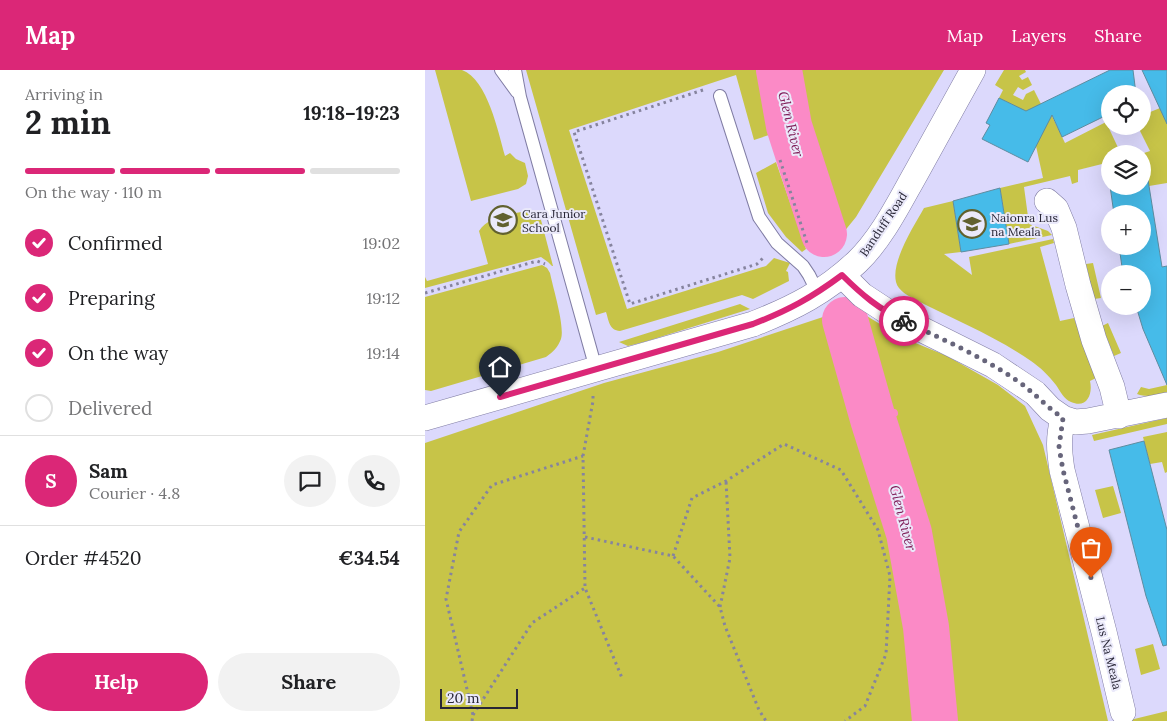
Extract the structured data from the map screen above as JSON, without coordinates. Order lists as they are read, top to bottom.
{
  "streets": {
    "street": ["Banduff Road", "Lus Na Meala"]
  },
  "water": ["Glen River"],
  "places": {
    "school or university": ["Cara Junior School", "Naionra Lus na Meala"]
  },
  "scale_bar": "20 m",
  "page": {
    "header": "Map",
    "nav": ["Map", "Layers", "Share"],
    "heading": ["2 min", "Arriving in", "19:18–19:23"],
    "panel": [
      "Sam",
      "Courier · 4.8",
      "Order #4520",
      "€34.54"
    ],
    "map_buttons": ["+", "−"],
    "bar": "On the way · 110 m",
    "list": [
      ["Confirmed", "19:02"],
      ["Preparing", "19:12"],
      ["On the way", "19:14"],
      "Delivered"
    ],
    "round": "S",
    "buttons": ["Help", "Share"],
    "scale": "20 m"
  }
}
